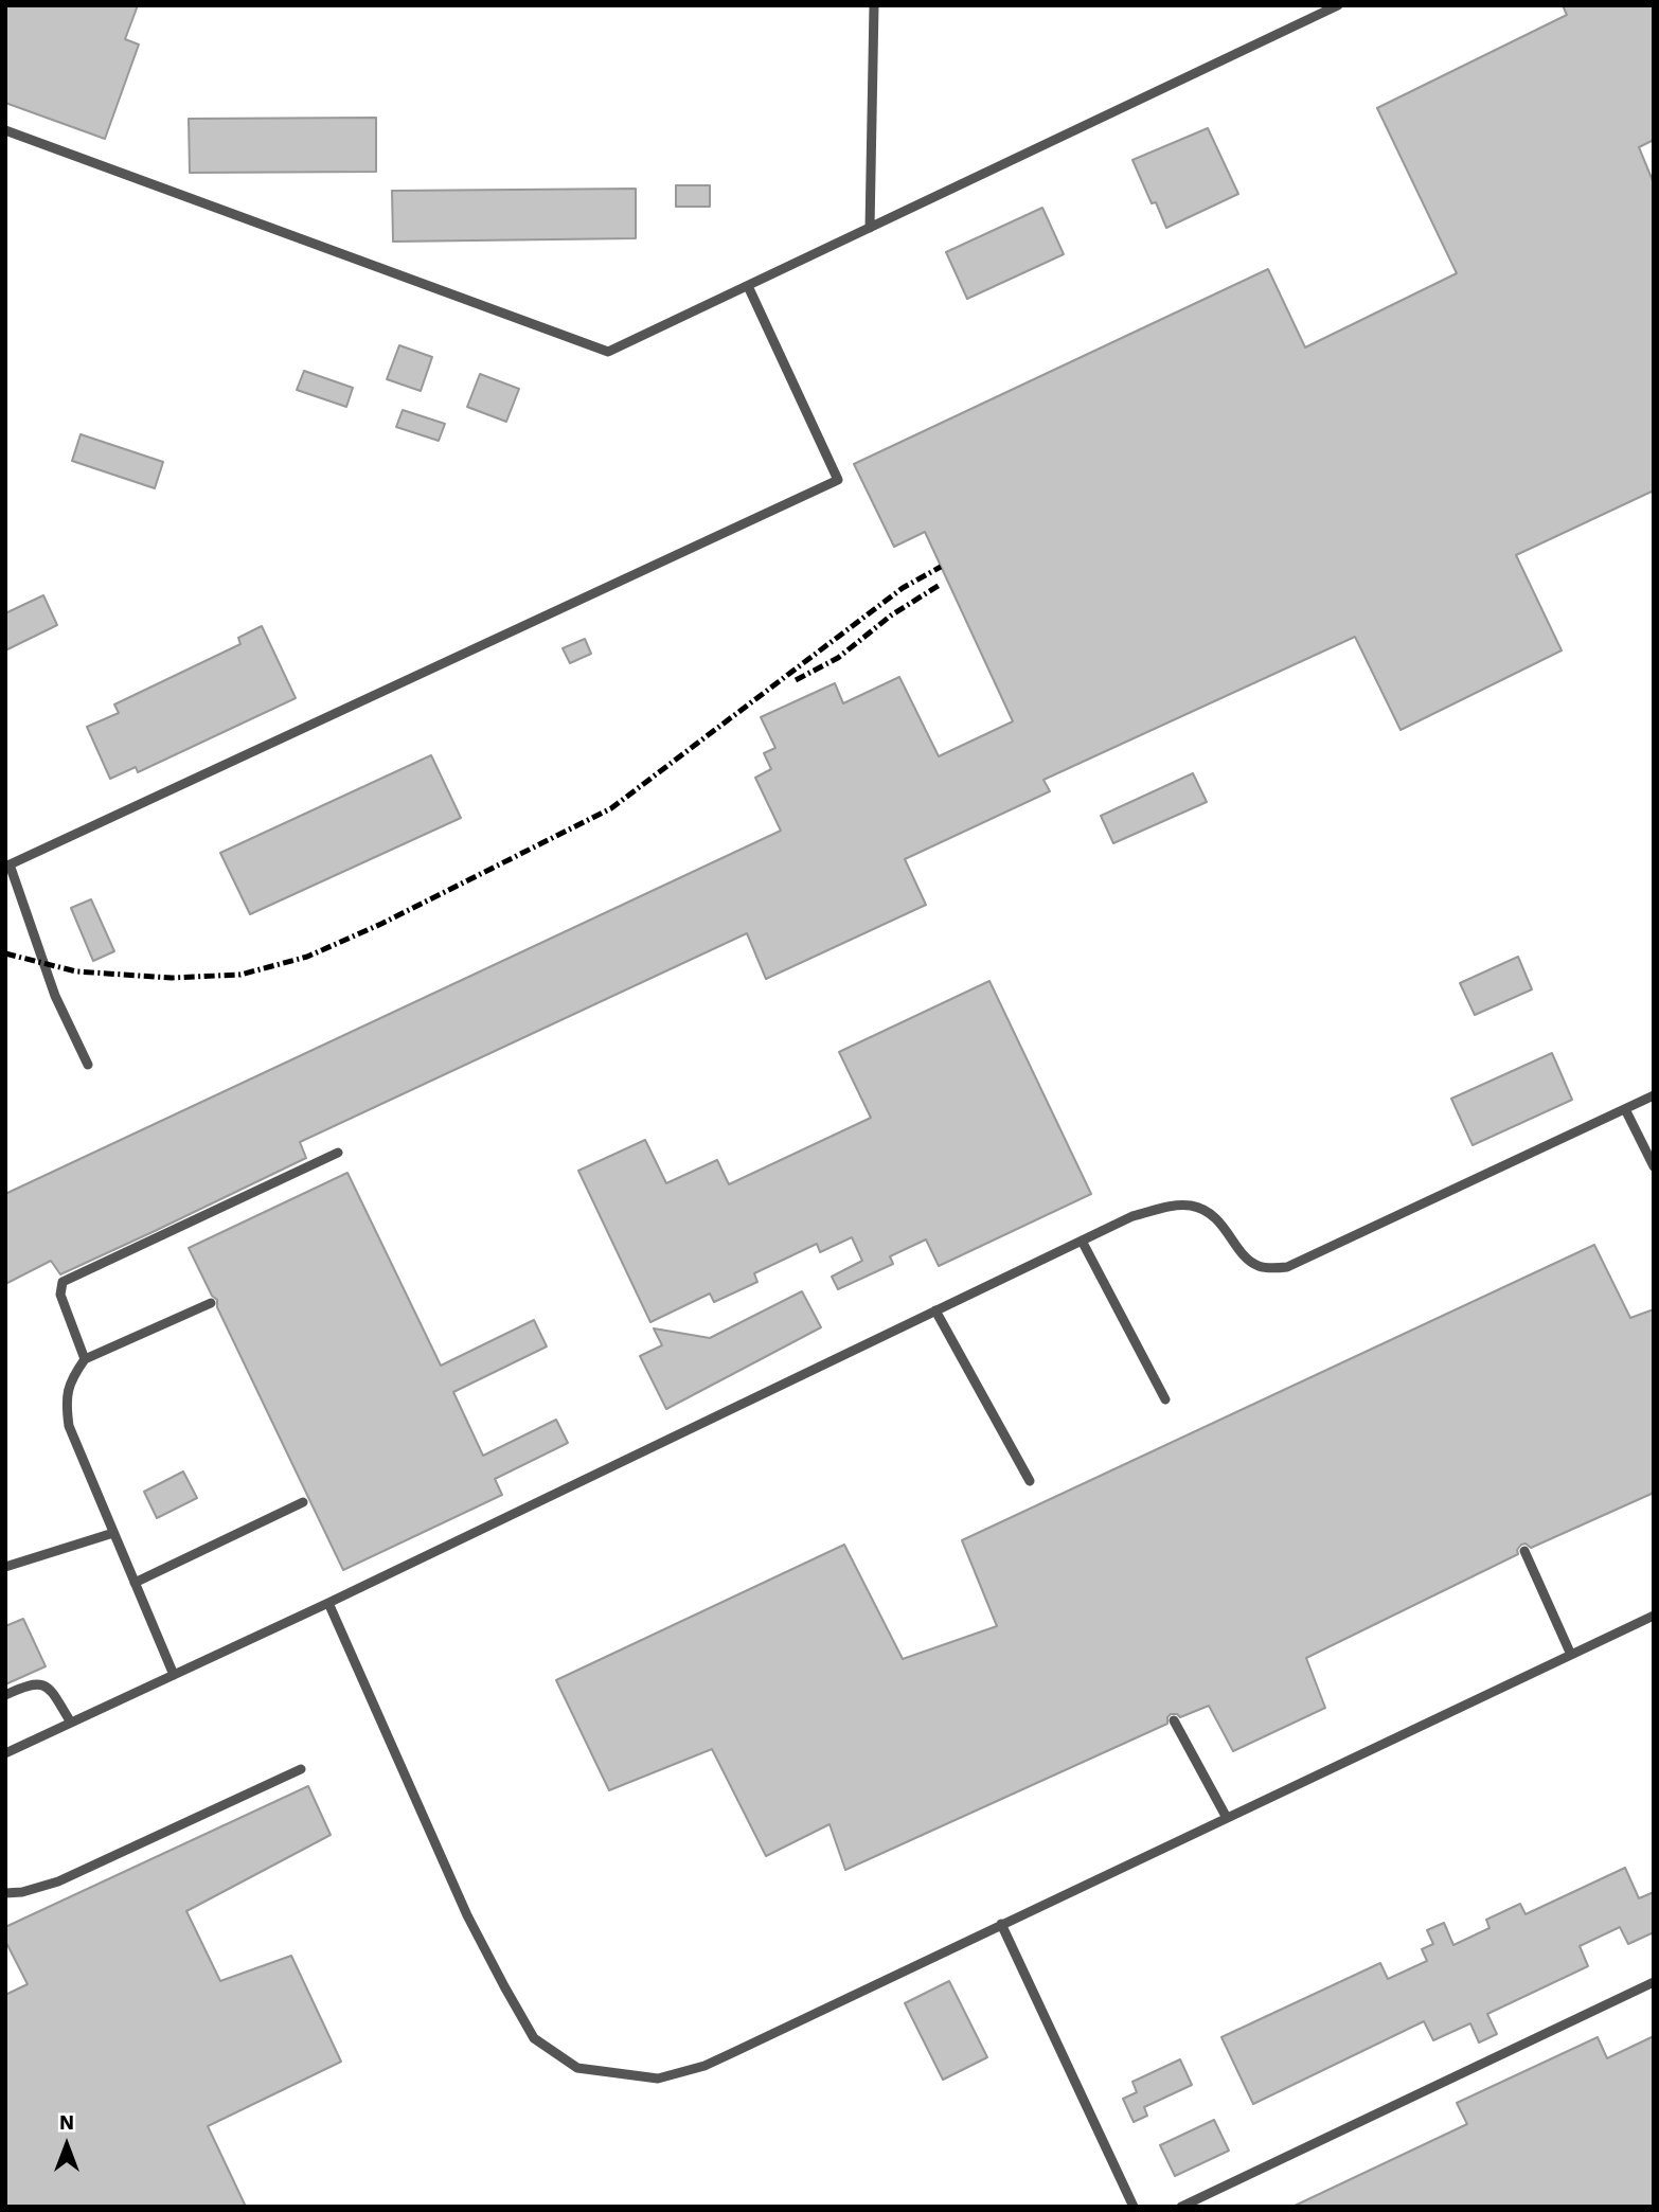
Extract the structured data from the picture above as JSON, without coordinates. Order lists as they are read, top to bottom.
{
  "north": "top"
}
